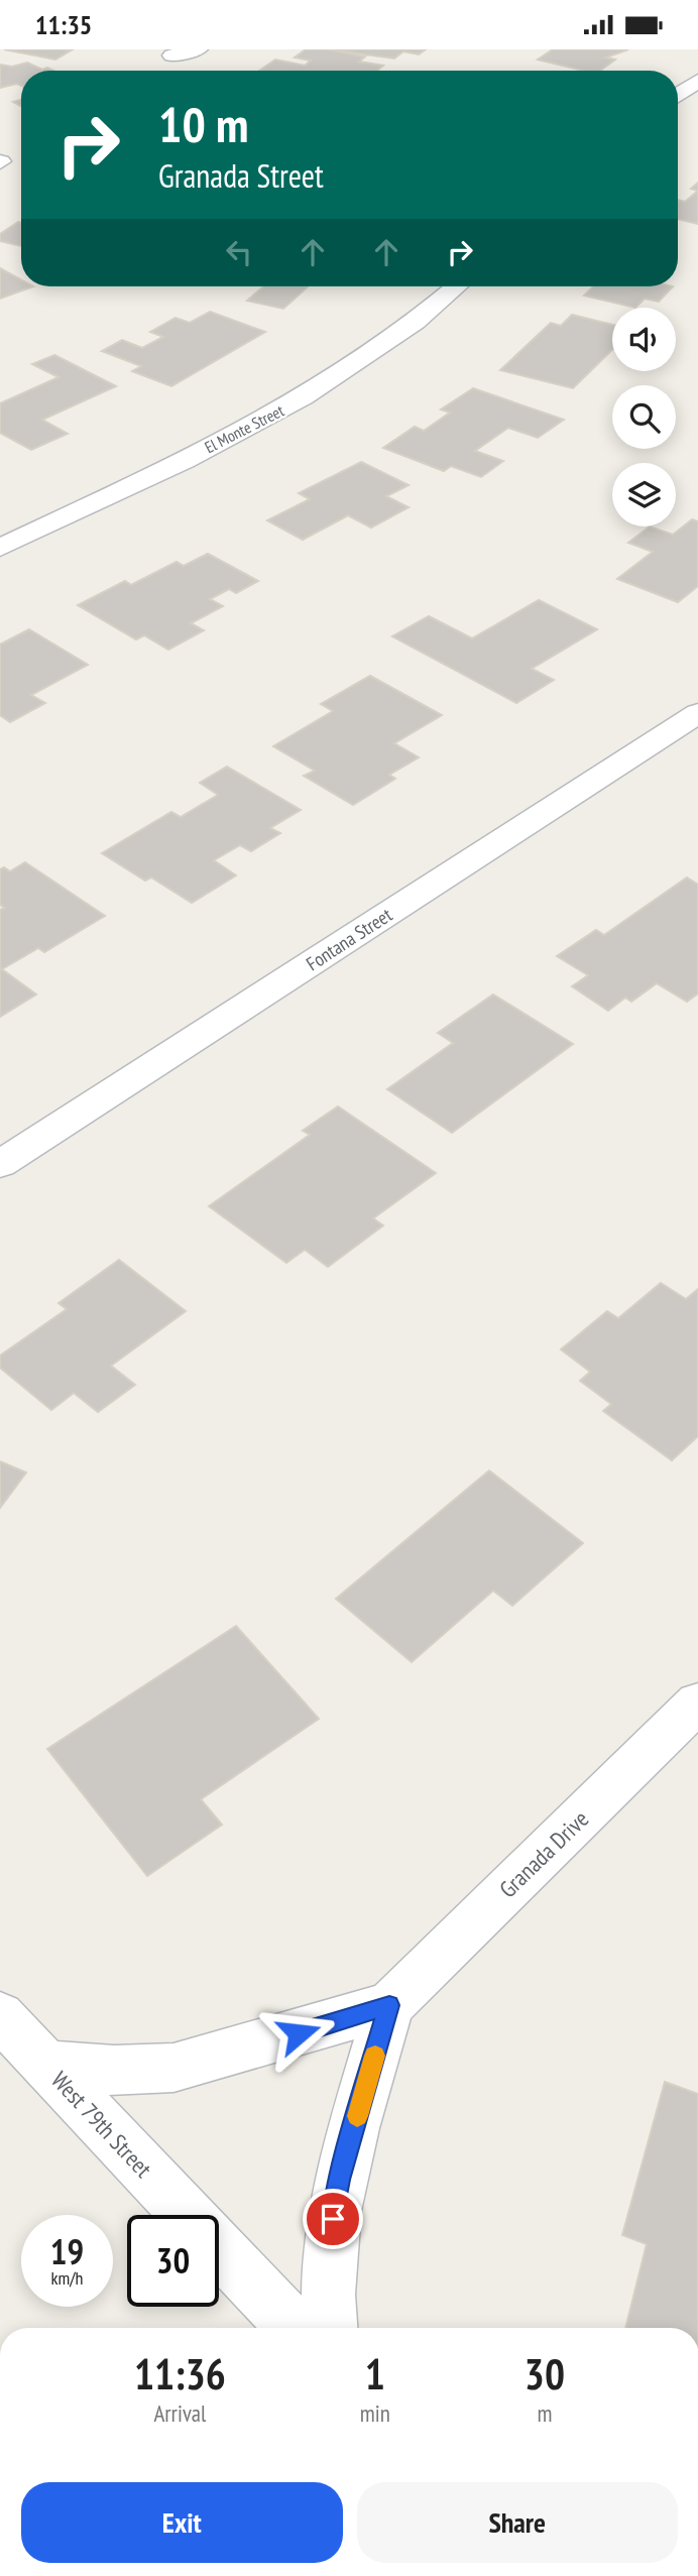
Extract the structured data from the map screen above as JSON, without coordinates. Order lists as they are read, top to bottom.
{
  "streets": {
    "street": [
      "El Monte Street",
      "Fontana Street",
      "Granada Drive",
      "West 79th Street"
    ]
  },
  "page": {
    "status": "11:35",
    "turn": ["10 m", "Granada Street"],
    "speed": "19 km/h",
    "limit": "30",
    "eta": [
      "11:36",
      "Arrival",
      "1",
      "min",
      "30",
      "m"
    ],
    "buttons": ["Exit", "Share"]
  }
}
